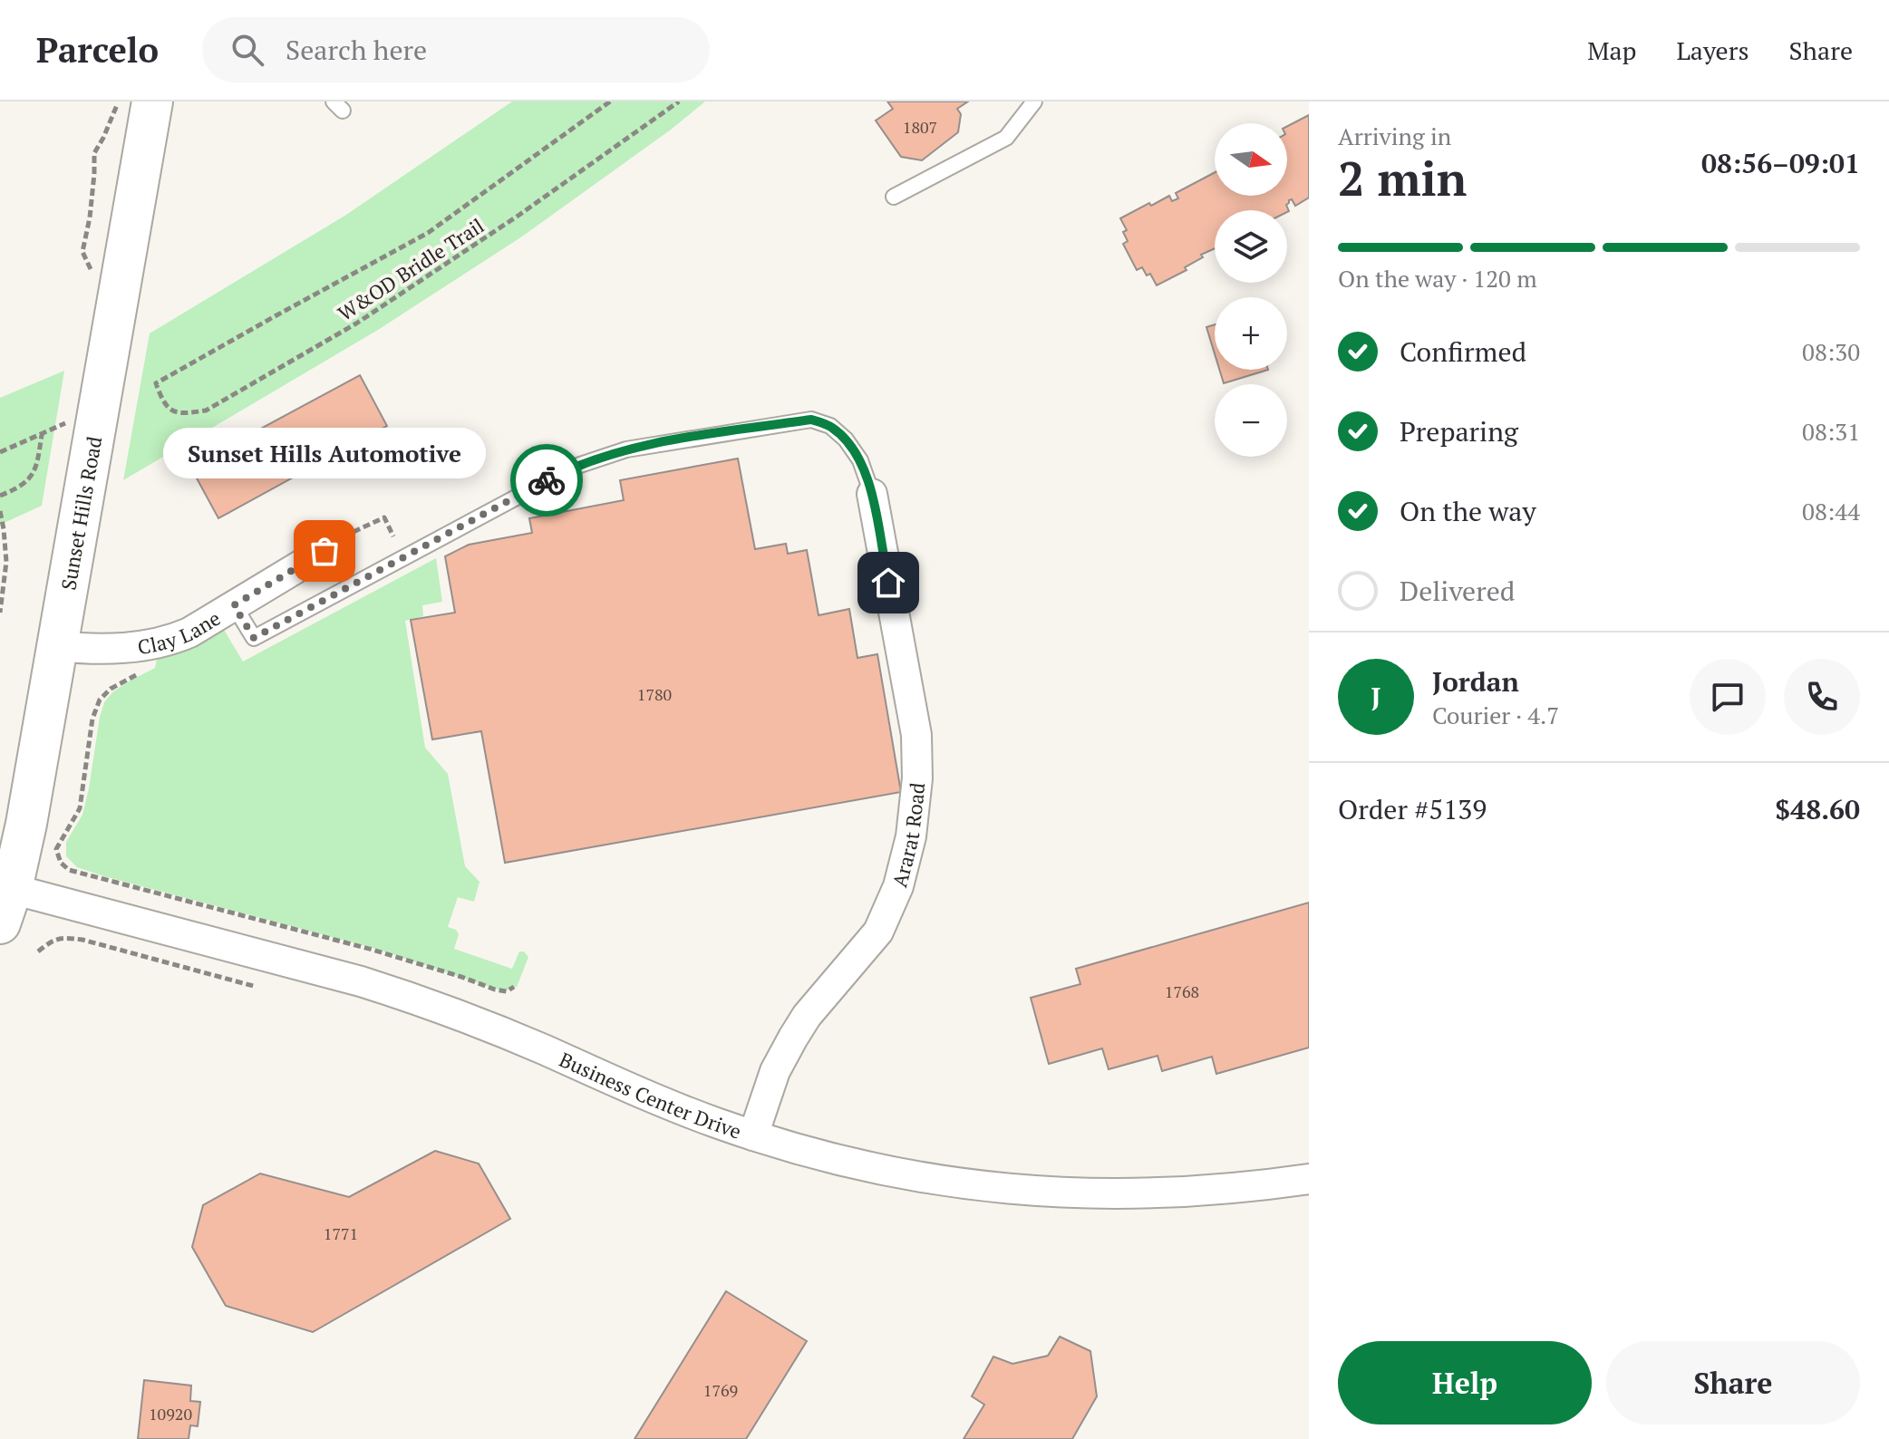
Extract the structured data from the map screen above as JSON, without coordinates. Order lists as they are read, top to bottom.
{
  "streets": {
    "main road": ["Sunset Hills Road"],
    "street": ["Clay Lane", "Ararat Road", "Business Center Drive"],
    "path": ["W&OD Bridle Trail"]
  },
  "crossings": [
    ["Sunset Hills Road", "Clay Lane"],
    ["Sunset Hills Road", "Business Center Drive"],
    ["Ararat Road", "Business Center Drive"]
  ],
  "places": ["Sunset Hills Automotive"],
  "house_numbers": [
    "1807",
    "1780",
    "1768",
    "1771",
    "1769",
    "10920"
  ],
  "north": "right",
  "page": {
    "header": "Parcelo",
    "search": "Search here",
    "nav": ["Map", "Layers", "Share"],
    "heading": ["2 min", "Arriving in", "08:56–09:01"],
    "panel": [
      "Jordan",
      "Courier · 4.7",
      "Order #5139",
      "$48.60"
    ],
    "map_buttons": ["+", "−"],
    "bar": "On the way · 120 m",
    "list": [
      ["Confirmed", "08:30"],
      ["Preparing", "08:31"],
      ["On the way", "08:44"],
      "Delivered"
    ],
    "bubble": "Sunset Hills Automotive",
    "round": "J",
    "buttons": ["Help", "Share"]
  }
}
